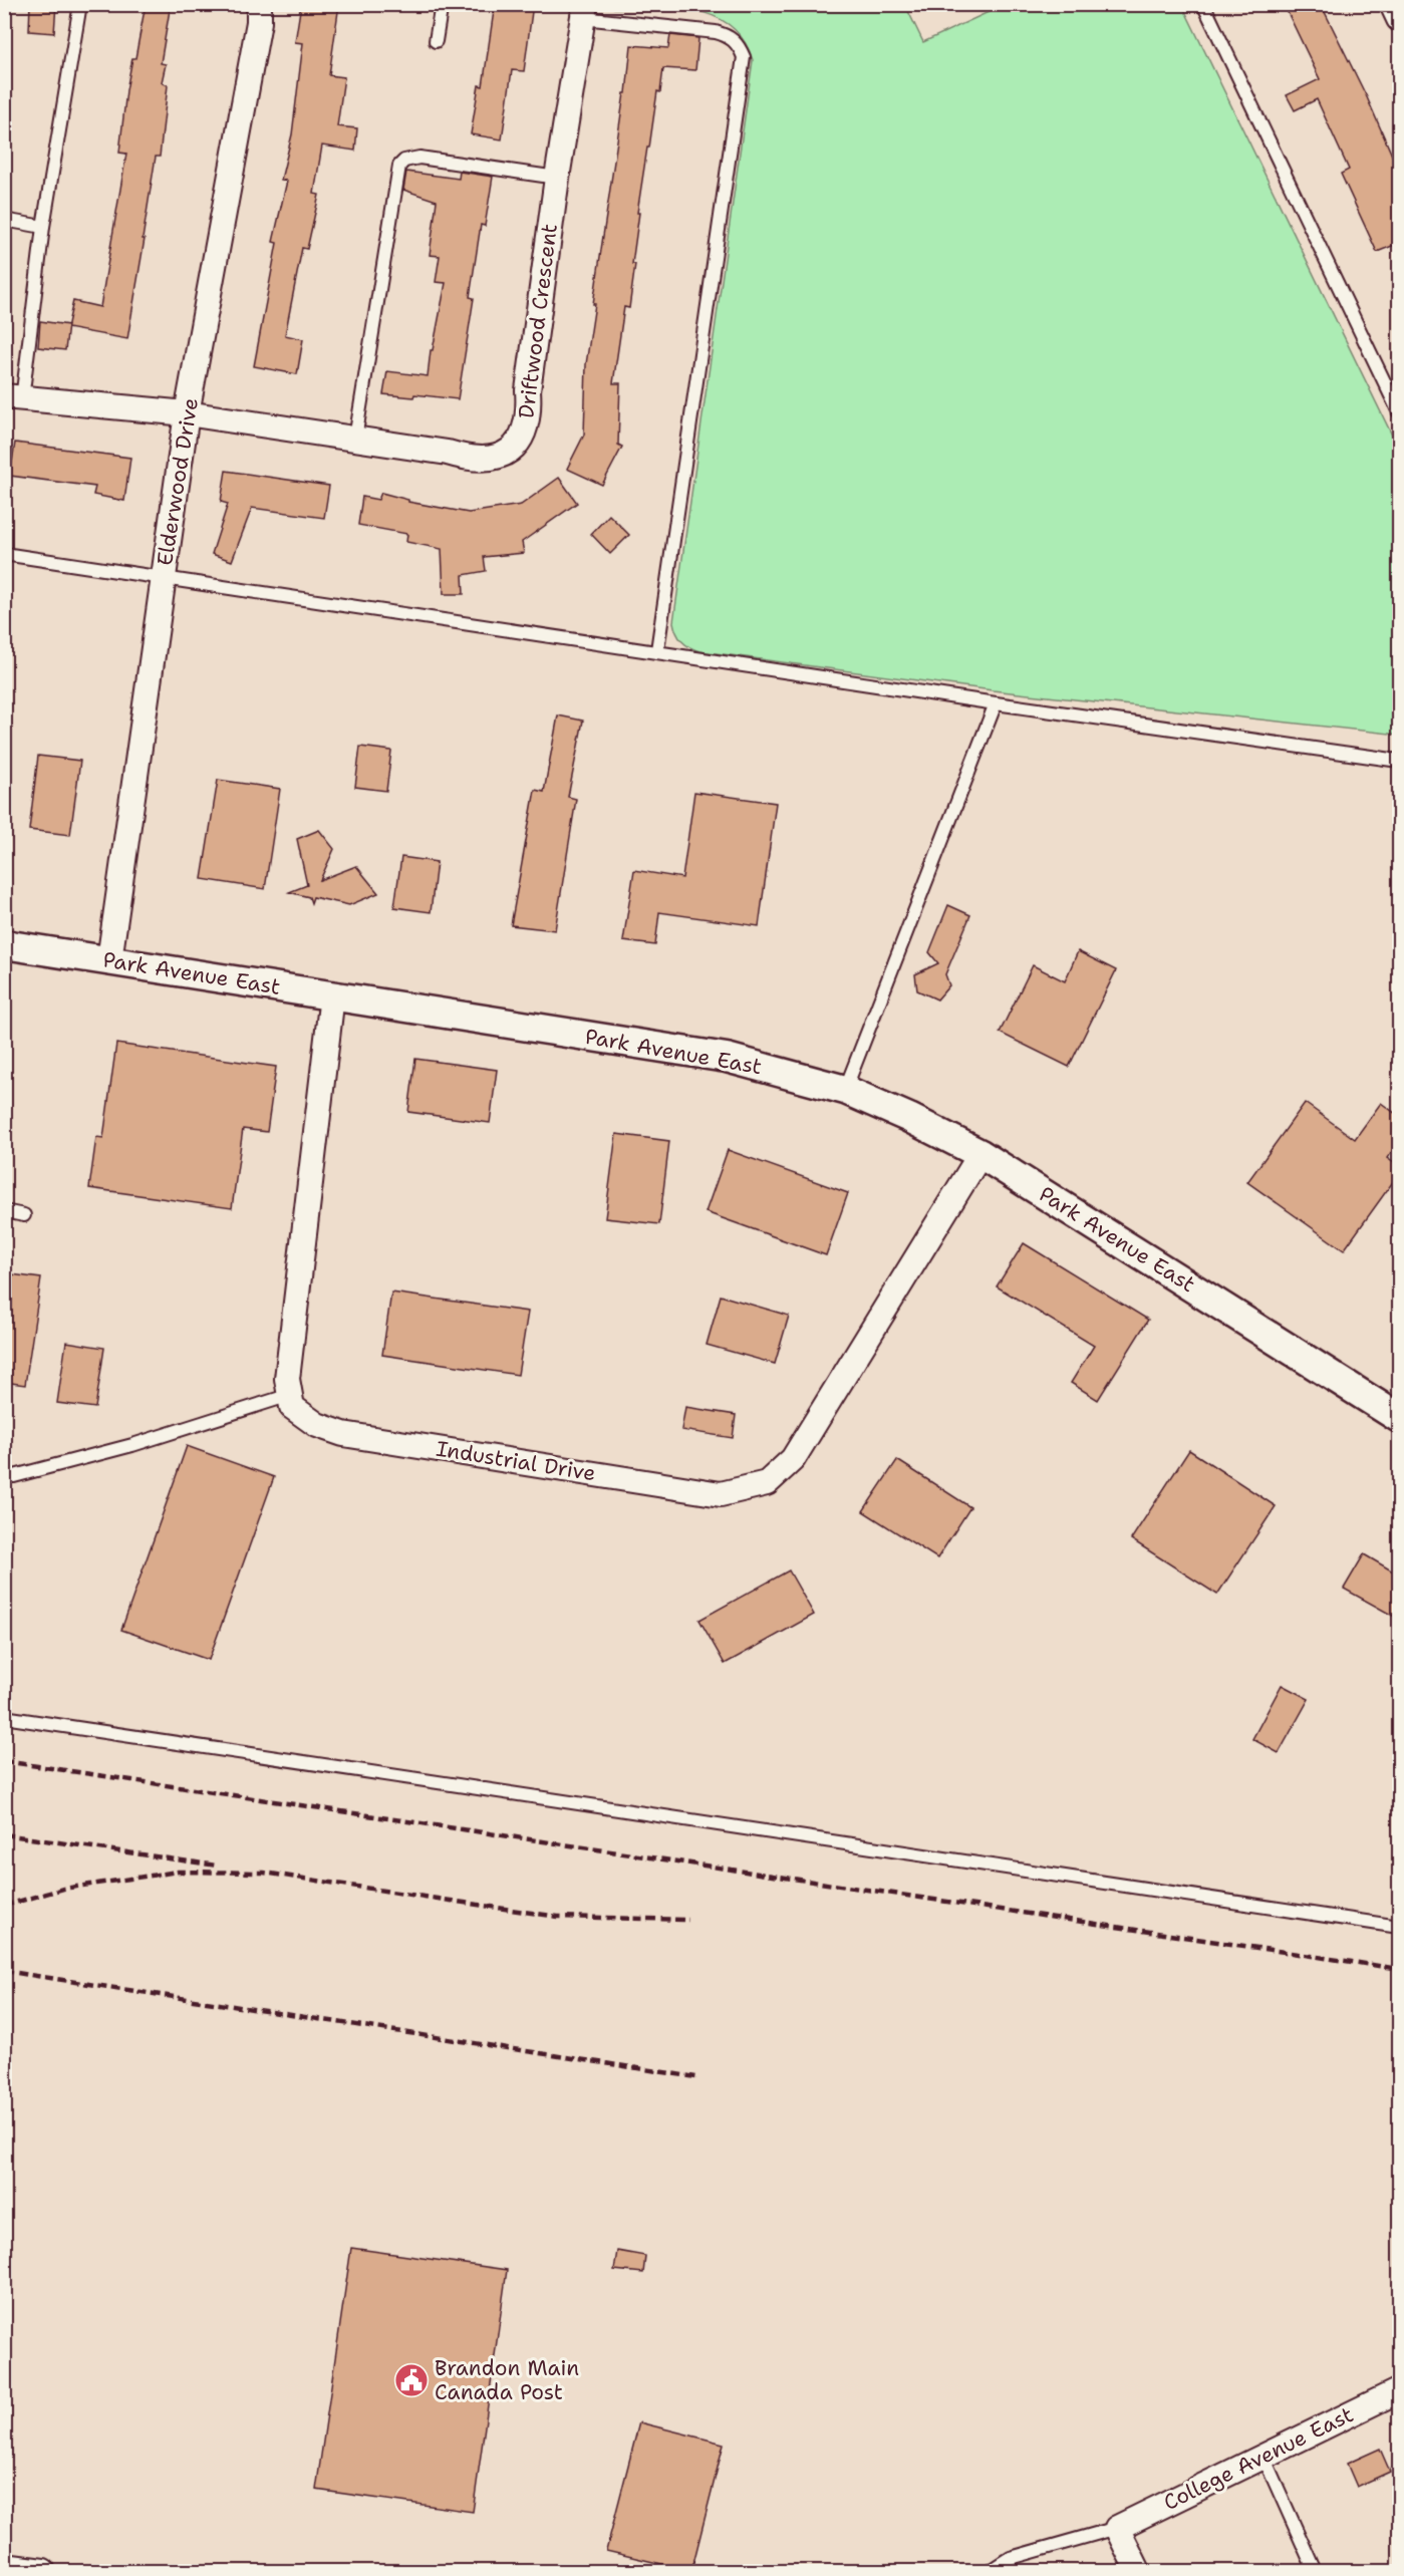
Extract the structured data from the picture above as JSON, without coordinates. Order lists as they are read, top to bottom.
{
  "streets": {
    "street": [
      "Driftwood Crescent",
      "Elderwood Drive",
      "Park Avenue East",
      "Industrial Drive",
      "College Avenue East"
    ]
  },
  "crossings": [
    ["Driftwood Crescent", "Elderwood Drive"],
    ["Elderwood Drive", "Park Avenue East"],
    ["Park Avenue East", "Industrial Drive"]
  ],
  "places": {
    "public building": ["Brandon Main Canada Post"]
  }
}
